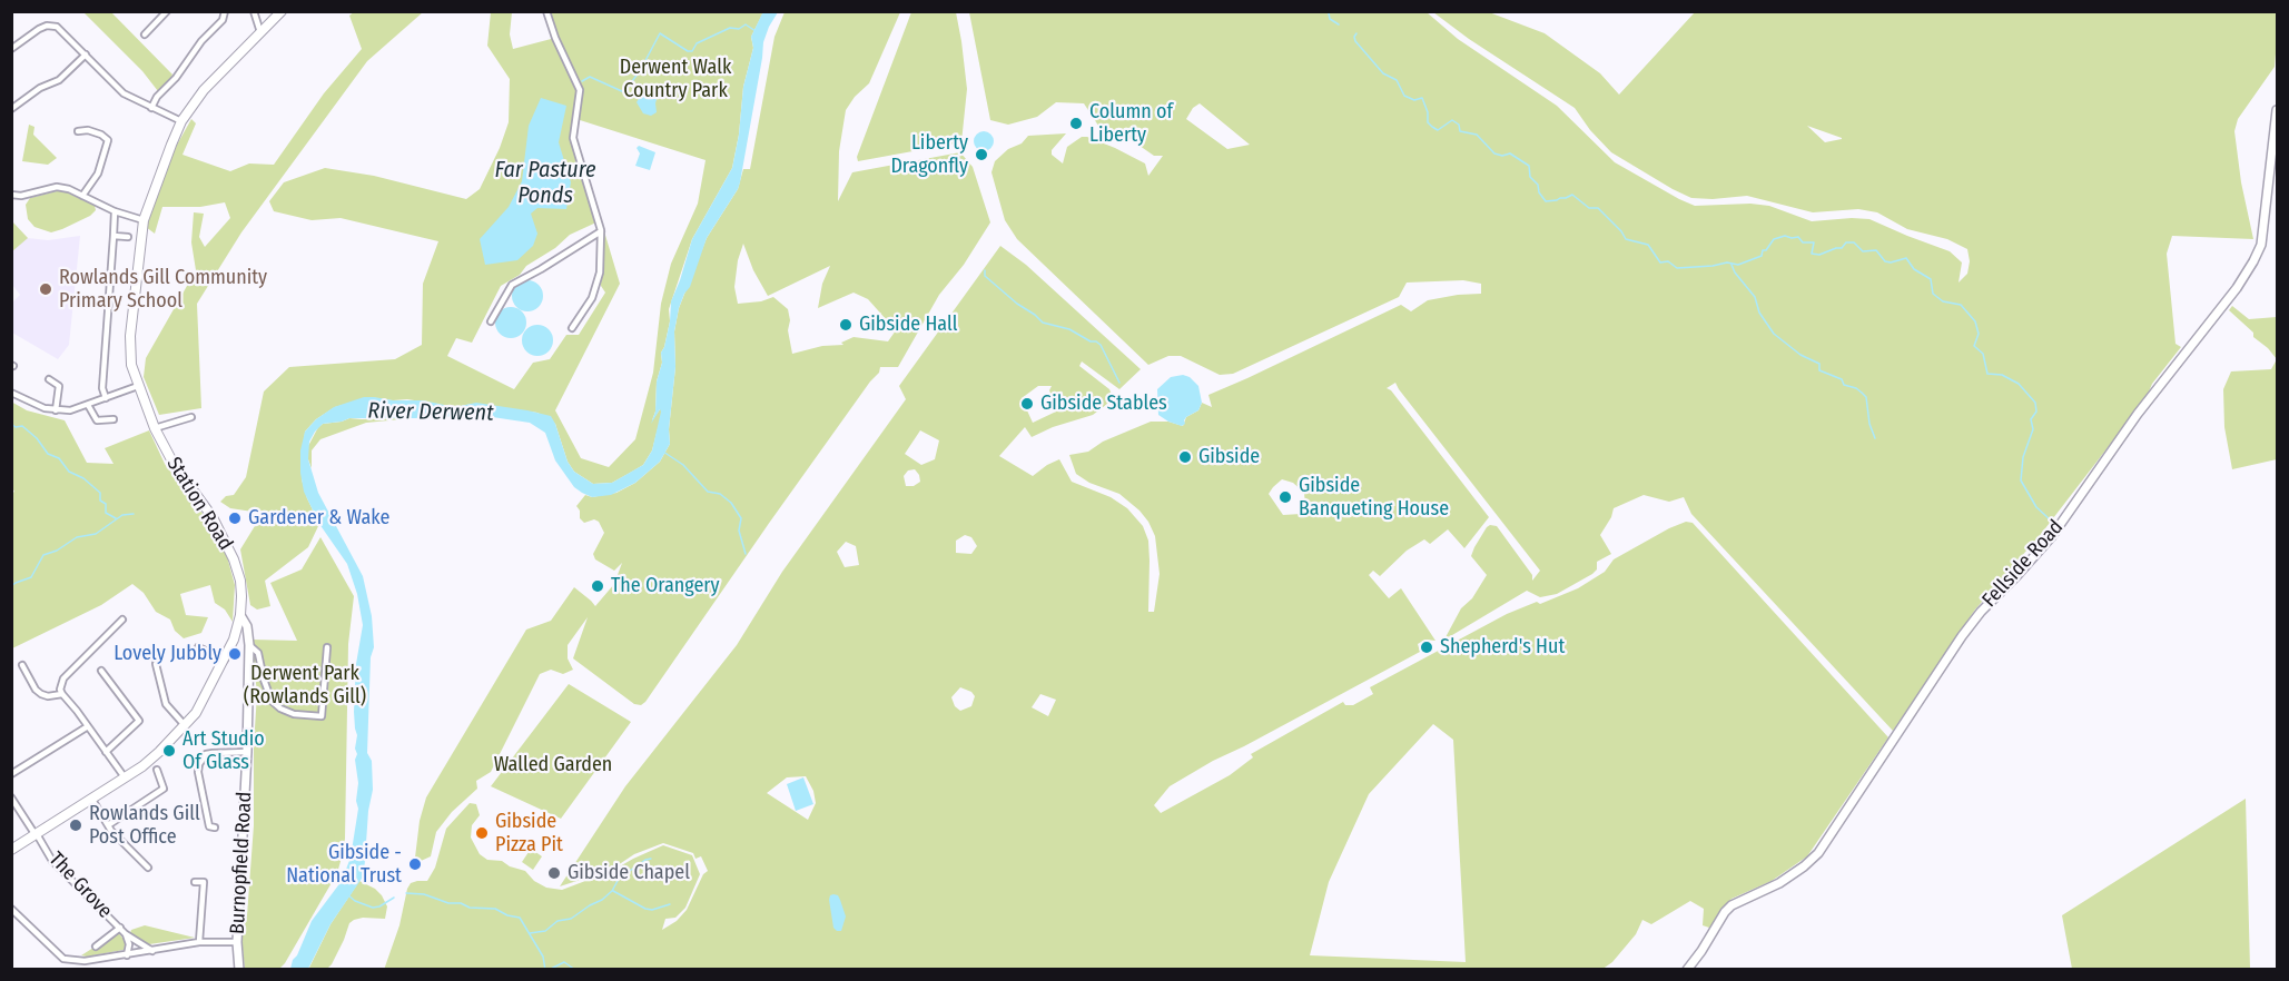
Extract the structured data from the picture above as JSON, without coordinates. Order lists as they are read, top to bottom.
{
  "streets": {
    "main road": ["Station Road"],
    "street": ["Fellside Road", "Burnopfield Road", "The Grove"]
  },
  "crossings": [
    ["Station Road", "Burnopfield Road"],
    ["Station Road", "The Grove"]
  ],
  "water": ["Far Pasture Ponds", "River Derwent"],
  "parks": ["Derwent Walk Country Park", "Derwent Park (Rowlands Gill)", "Walled Garden"],
  "places": [
    "Column of Liberty",
    "Liberty Dragonfly",
    "Rowlands Gill Community Primary School",
    "Gibside Hall",
    "Gibside Stables",
    "Gibside",
    "Gibside Banqueting House",
    "Gardener & Wake",
    "The Orangery",
    "Shepherd's Hut",
    "Lovely Jubbly",
    "Art Studio Of Glass",
    "Rowlands Gill Post Office",
    "Gibside Pizza Pit",
    "Gibside - National Trust",
    "Gibside Chapel"
  ]
}
